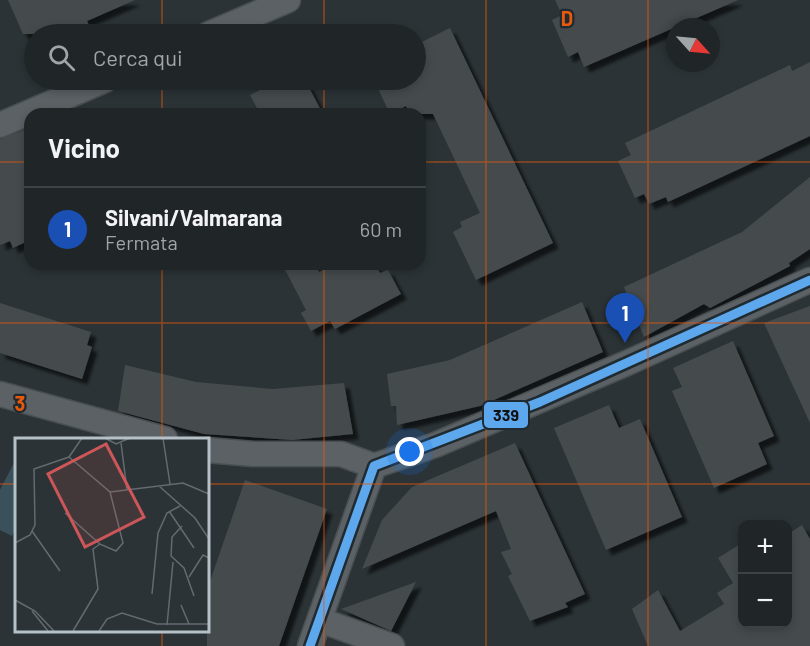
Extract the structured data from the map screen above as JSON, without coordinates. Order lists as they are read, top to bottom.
{
  "lines": ["transit line 339"],
  "north": "bottom right",
  "page": {
    "search": "Cerca qui",
    "heading": "Vicino",
    "list": [
      {
        "mark": "1",
        "name": "Silvani/Valmarana",
        "note": "Fermata",
        "value": "60 m"
      }
    ],
    "pins": "1",
    "map_buttons": ["+", "−"]
  },
  "grid": {
    "columns": ["D"],
    "rows": ["3"]
  }
}
